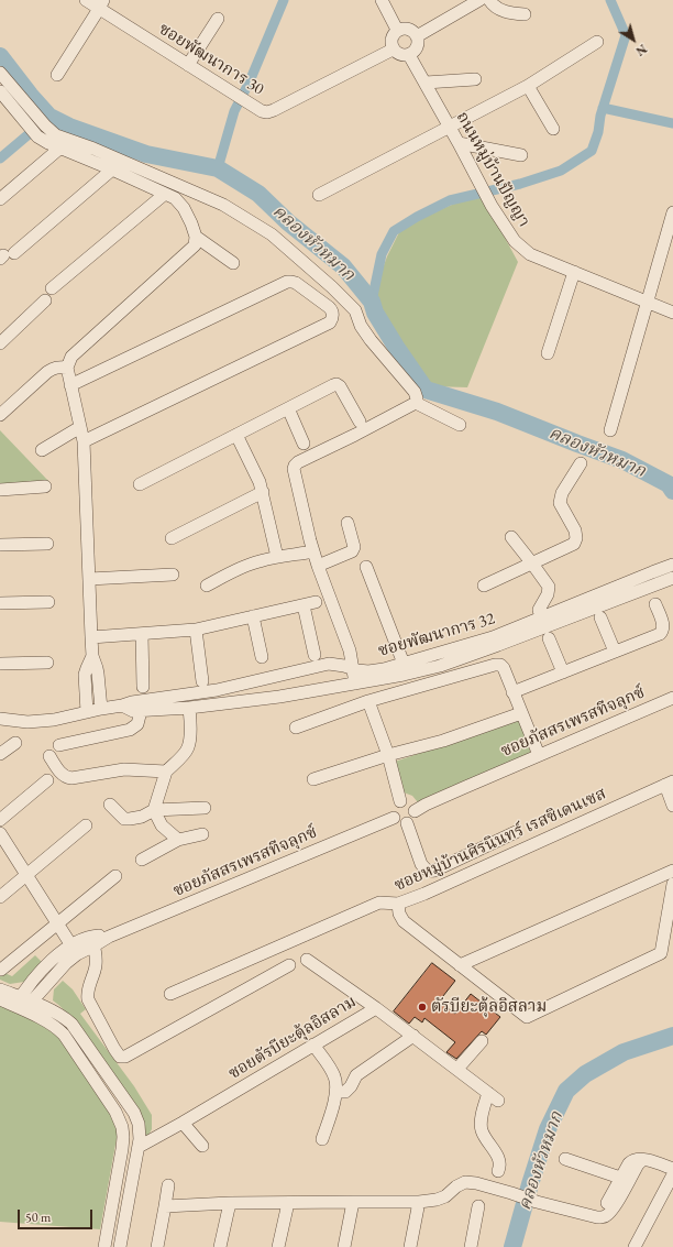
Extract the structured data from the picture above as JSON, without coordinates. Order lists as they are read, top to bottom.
{
  "streets": {
    "street": [
      "ซอยพัฒนาการ 30",
      "ถนนหมู่บ้านปัญญา",
      "ซอยพัฒนาการ 32",
      "ซอยภัสสรเพรสทีจลุกซ์",
      "ซอยหมู่บ้านศิรนินทร์ เรสซิเดนเซส",
      "ซอยตัรบียะตุ้ลอิสลาม"
    ]
  },
  "crossings": [
    ["ซอยพัฒนาการ 30", "ถนนหมู่บ้านปัญญา"]
  ],
  "water": ["คลองหัวหมาก"],
  "places": ["ตัรบียะตุ้ลอิสลาม"],
  "scale_bar": "50 m",
  "north": "bottom right"
}
